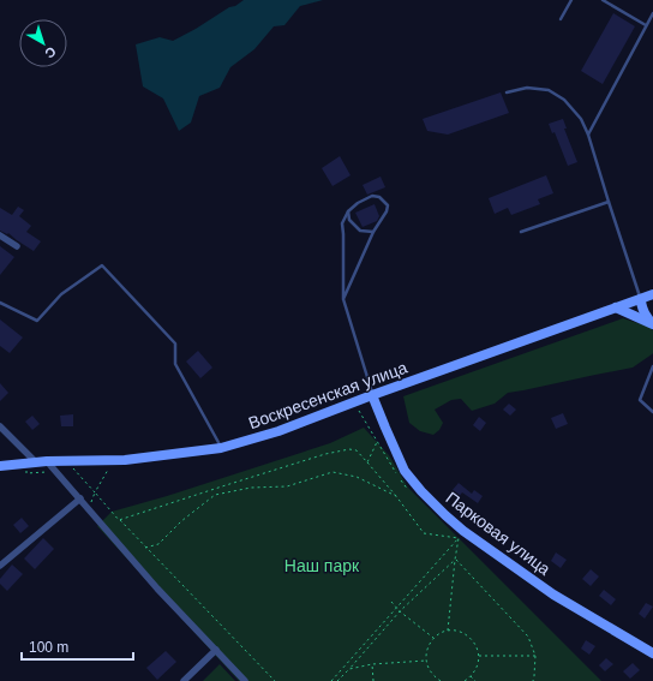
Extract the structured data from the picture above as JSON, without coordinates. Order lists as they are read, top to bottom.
{
  "streets": {
    "street": ["Воскресенская улица", "Парковая улица"]
  },
  "crossings": [
    ["Воскресенская улица", "Парковая улица"]
  ],
  "parks": ["Наш парк"],
  "scale_bar": "100 m",
  "north": "bottom right"
}
